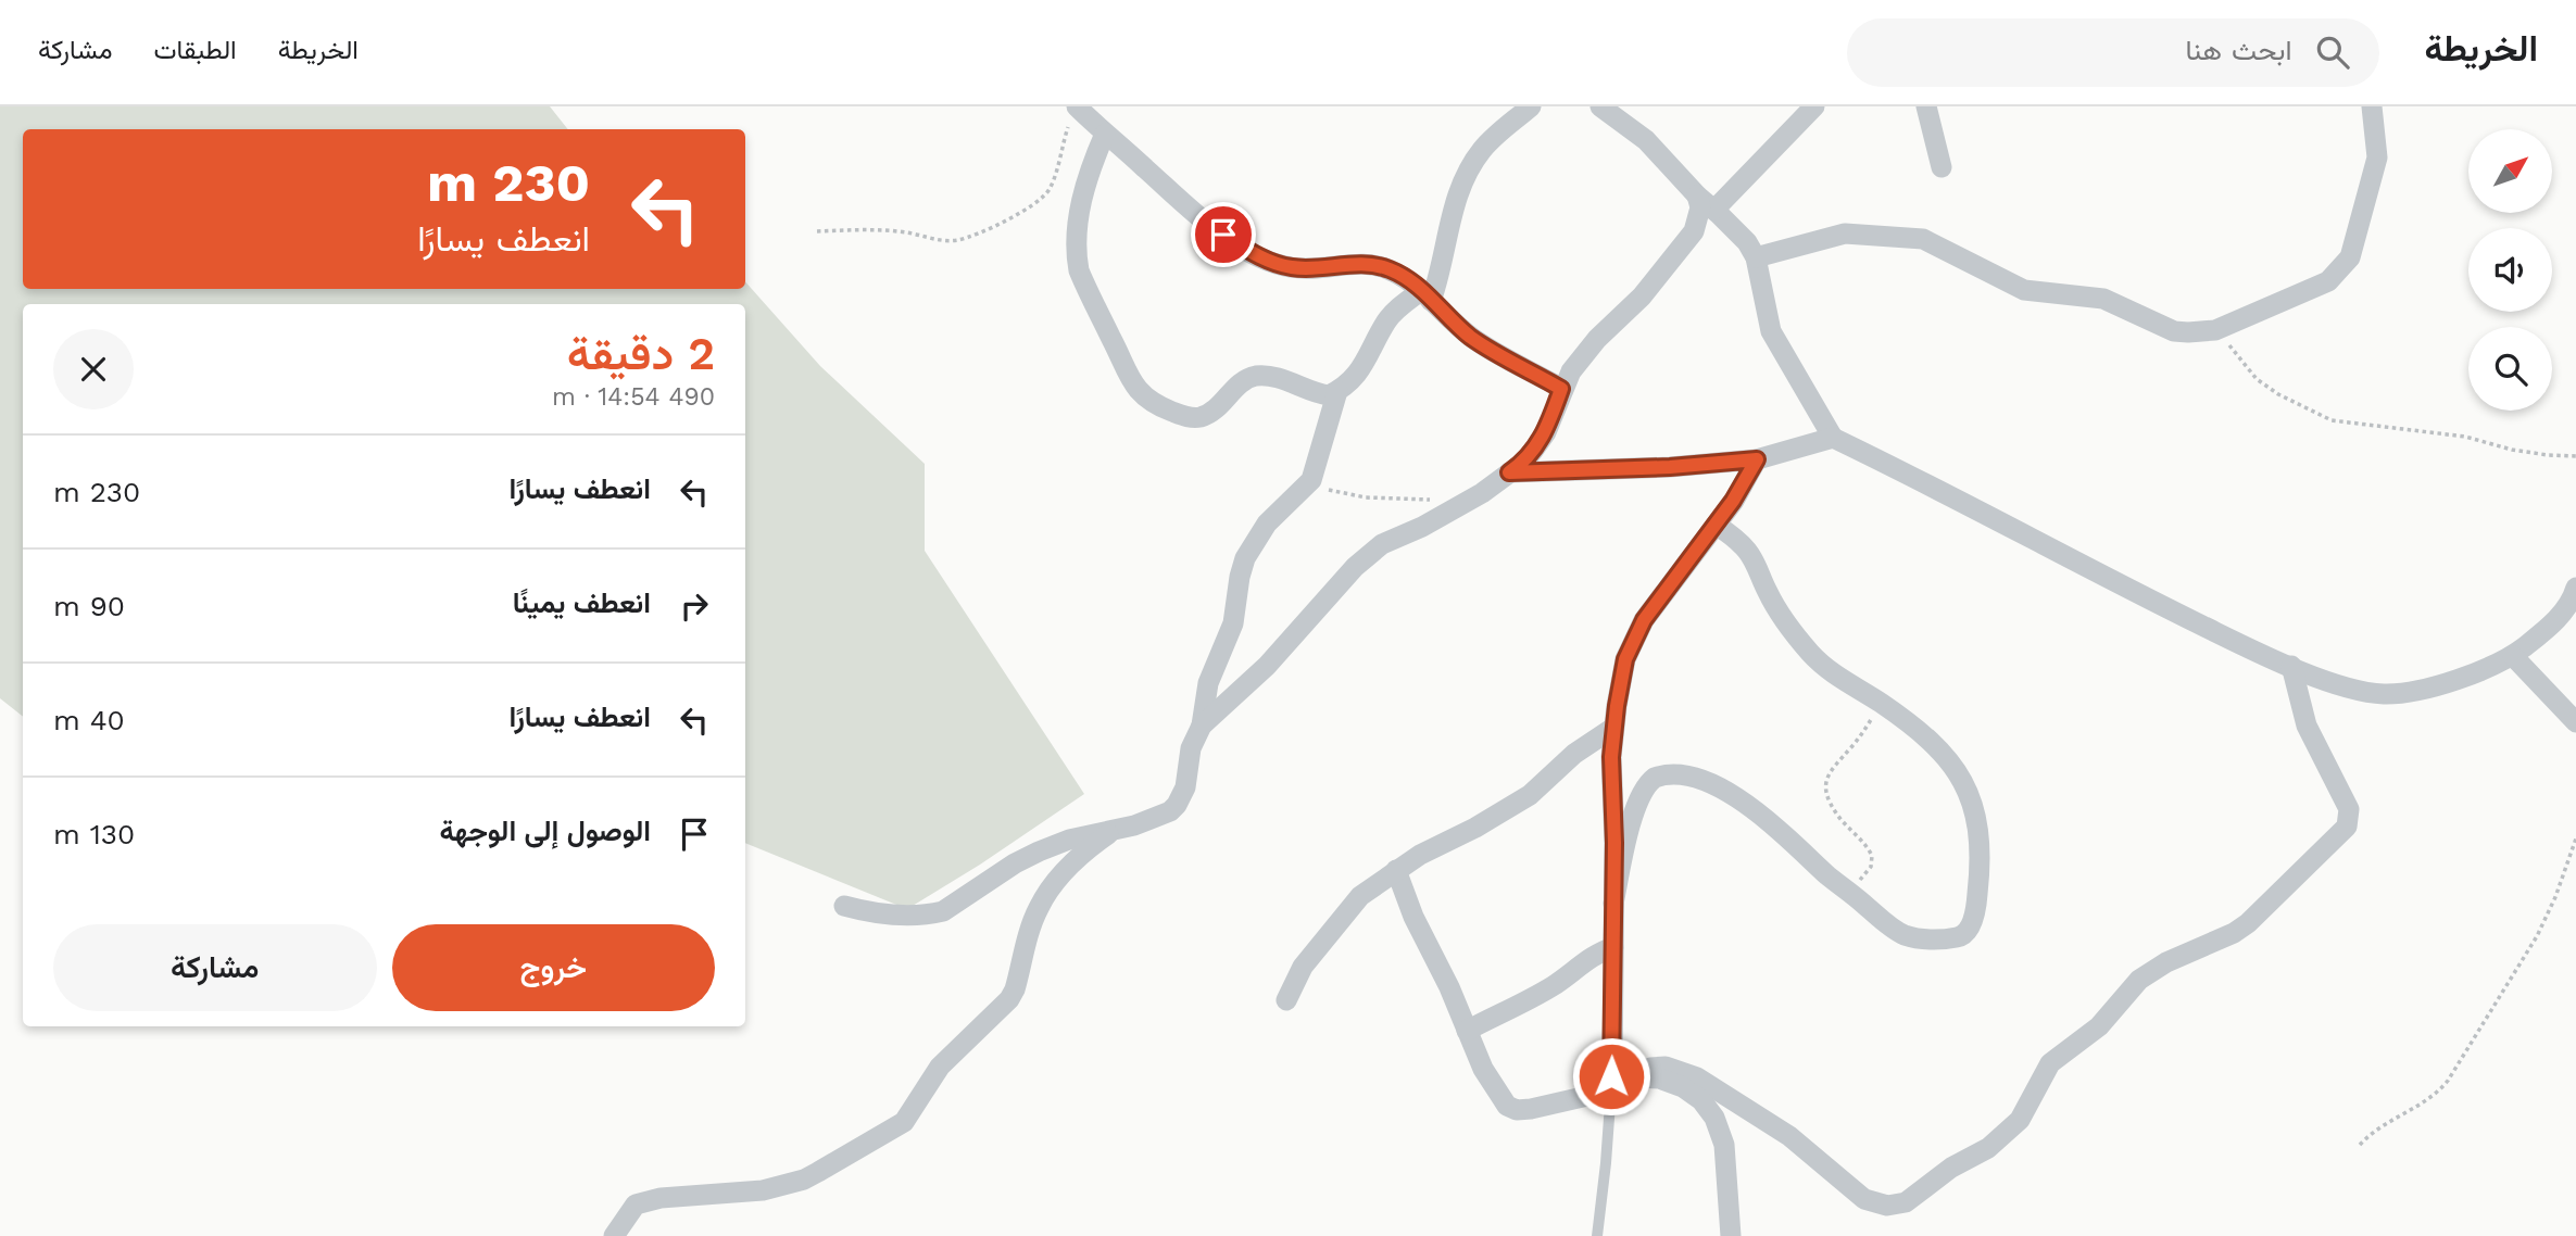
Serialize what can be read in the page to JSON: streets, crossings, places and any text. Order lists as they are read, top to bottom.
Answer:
{
  "north": "top right",
  "page": {
    "header": "الخريطة",
    "search": "ابحث هنا",
    "nav": ["الخريطة", "الطبقات", "مشاركة"],
    "turn": ["230 m", "انعطف يسارًا"],
    "heading": ["2 دقيقة", "490 m · 14:54"],
    "list": [
      {
        "name": "انعطف يسارًا",
        "value": "230 m"
      },
      {
        "name": "انعطف يمينًا",
        "value": "90 m"
      },
      {
        "name": "انعطف يسارًا",
        "value": "40 m"
      },
      {
        "name": "الوصول إلى الوجهة",
        "value": "130 m"
      }
    ],
    "buttons": ["خروج", "مشاركة"]
  }
}
